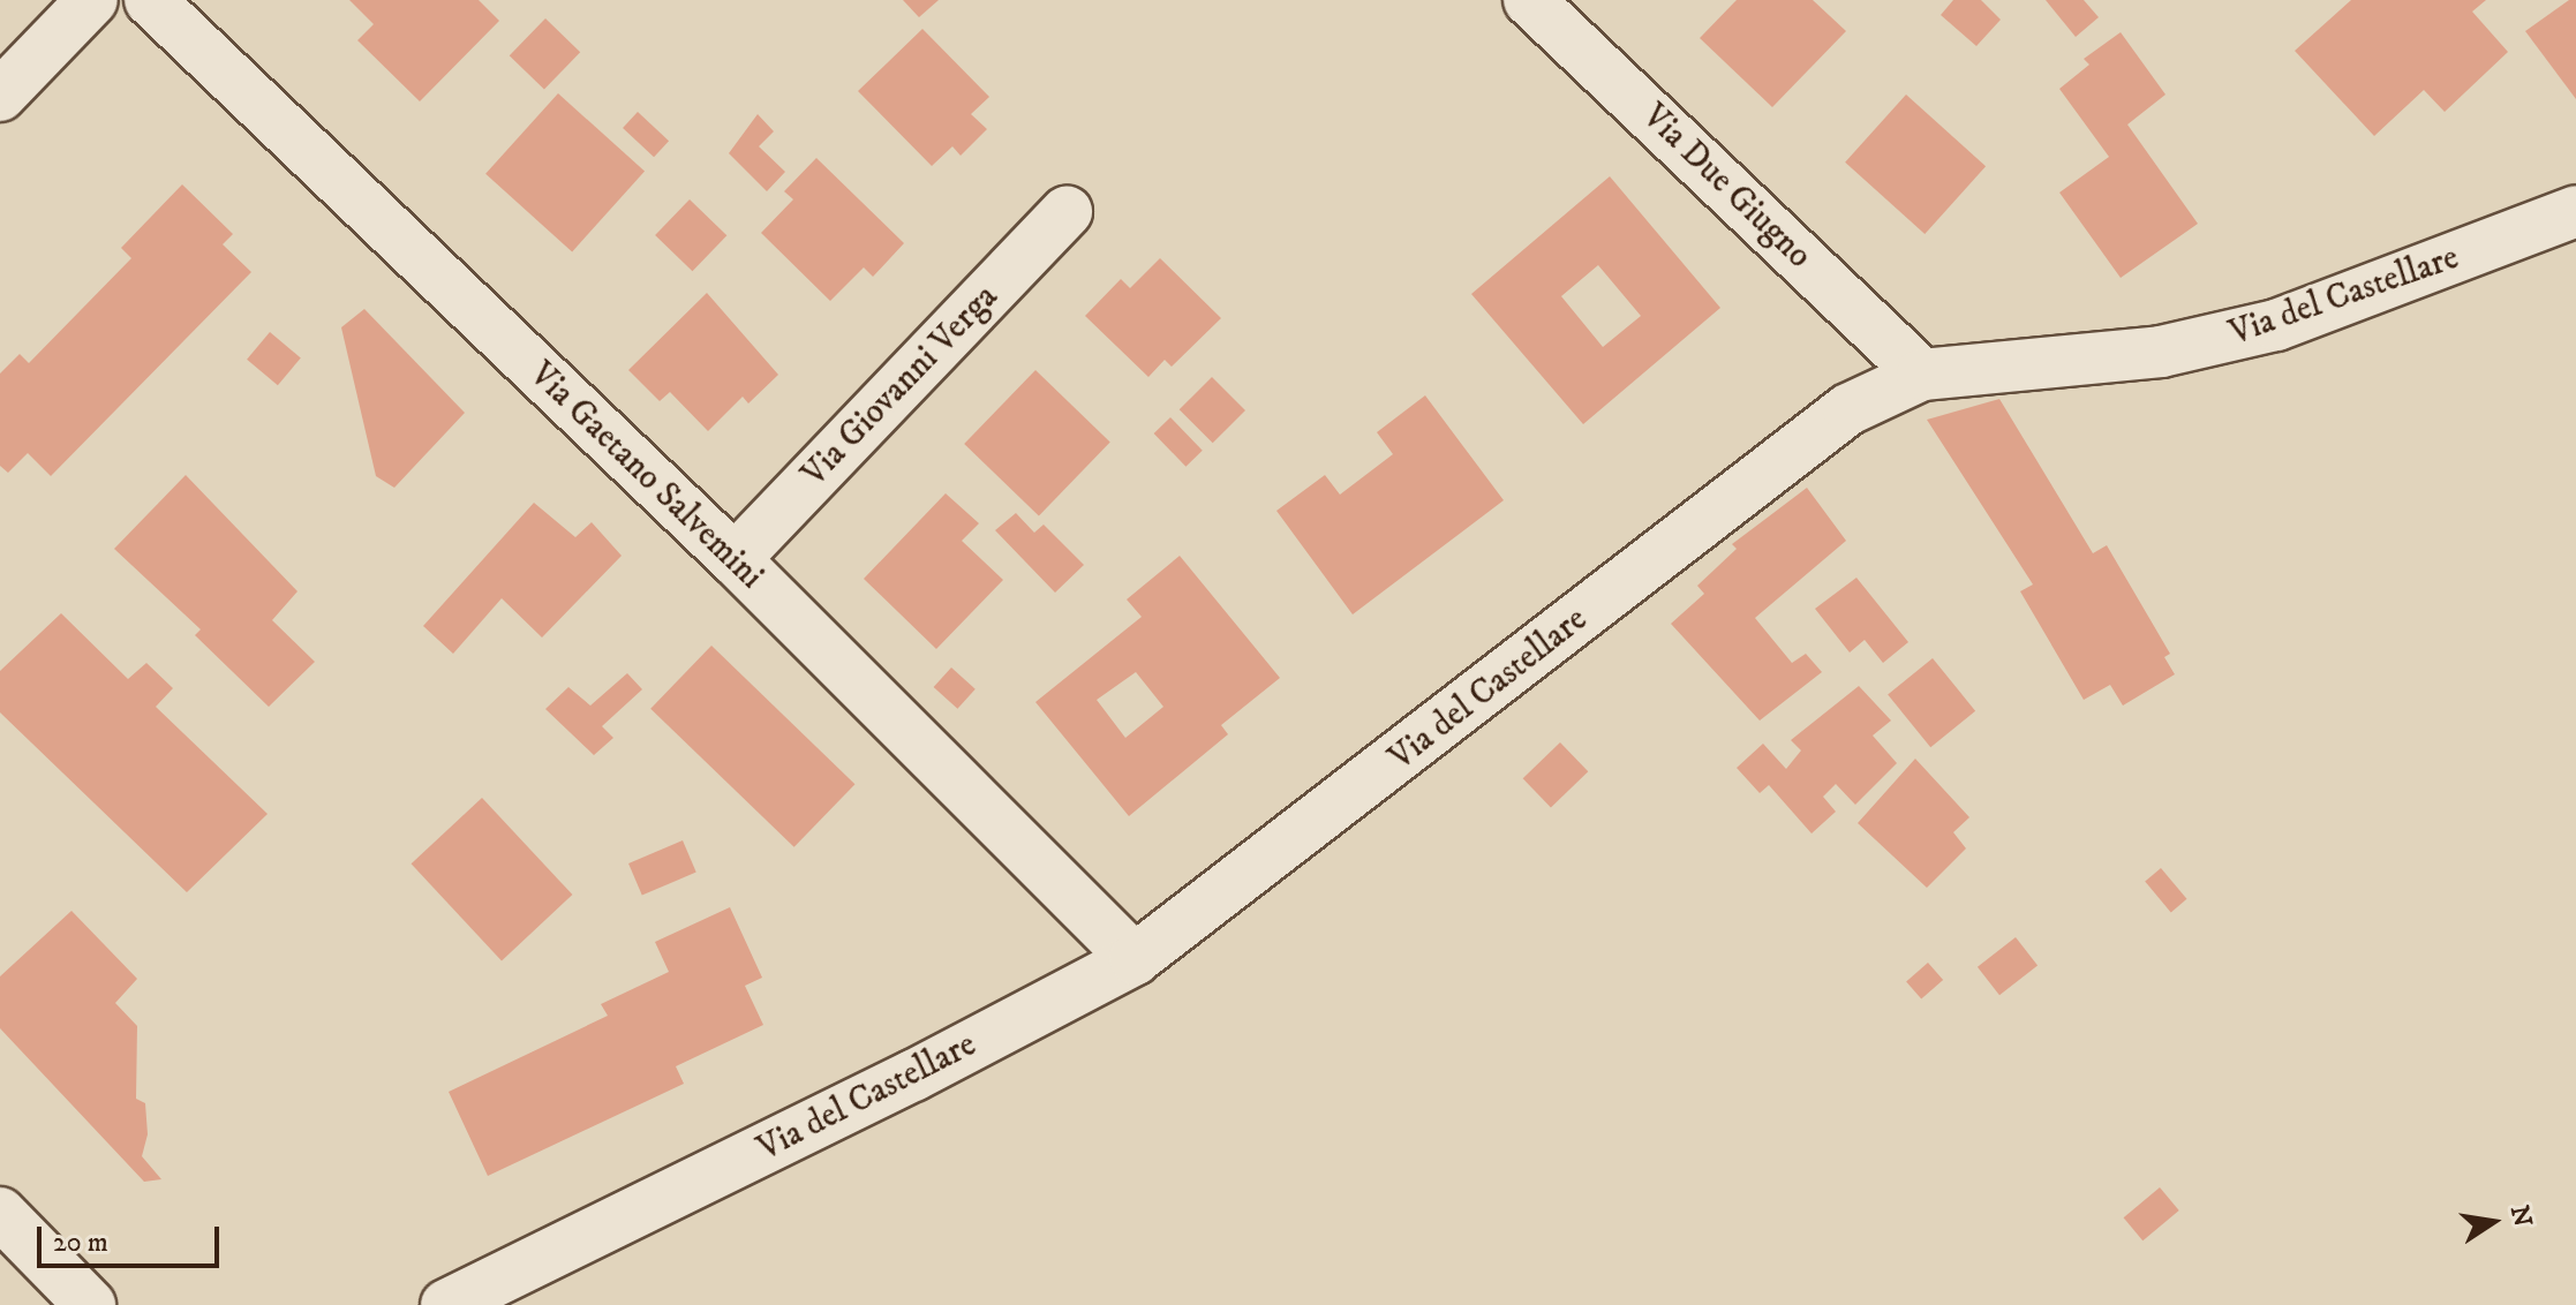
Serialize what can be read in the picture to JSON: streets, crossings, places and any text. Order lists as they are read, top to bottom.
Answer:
{
  "streets": {
    "street": [
      "Via Due Giugno",
      "Via del Castellare",
      "Via Giovanni Verga",
      "Via Gaetano Salvemini"
    ]
  },
  "crossings": [
    ["Via Due Giugno", "Via del Castellare"],
    ["Via del Castellare", "Via Gaetano Salvemini"],
    ["Via Giovanni Verga", "Via Gaetano Salvemini"]
  ],
  "scale_bar": "20 m",
  "north": "right"
}
